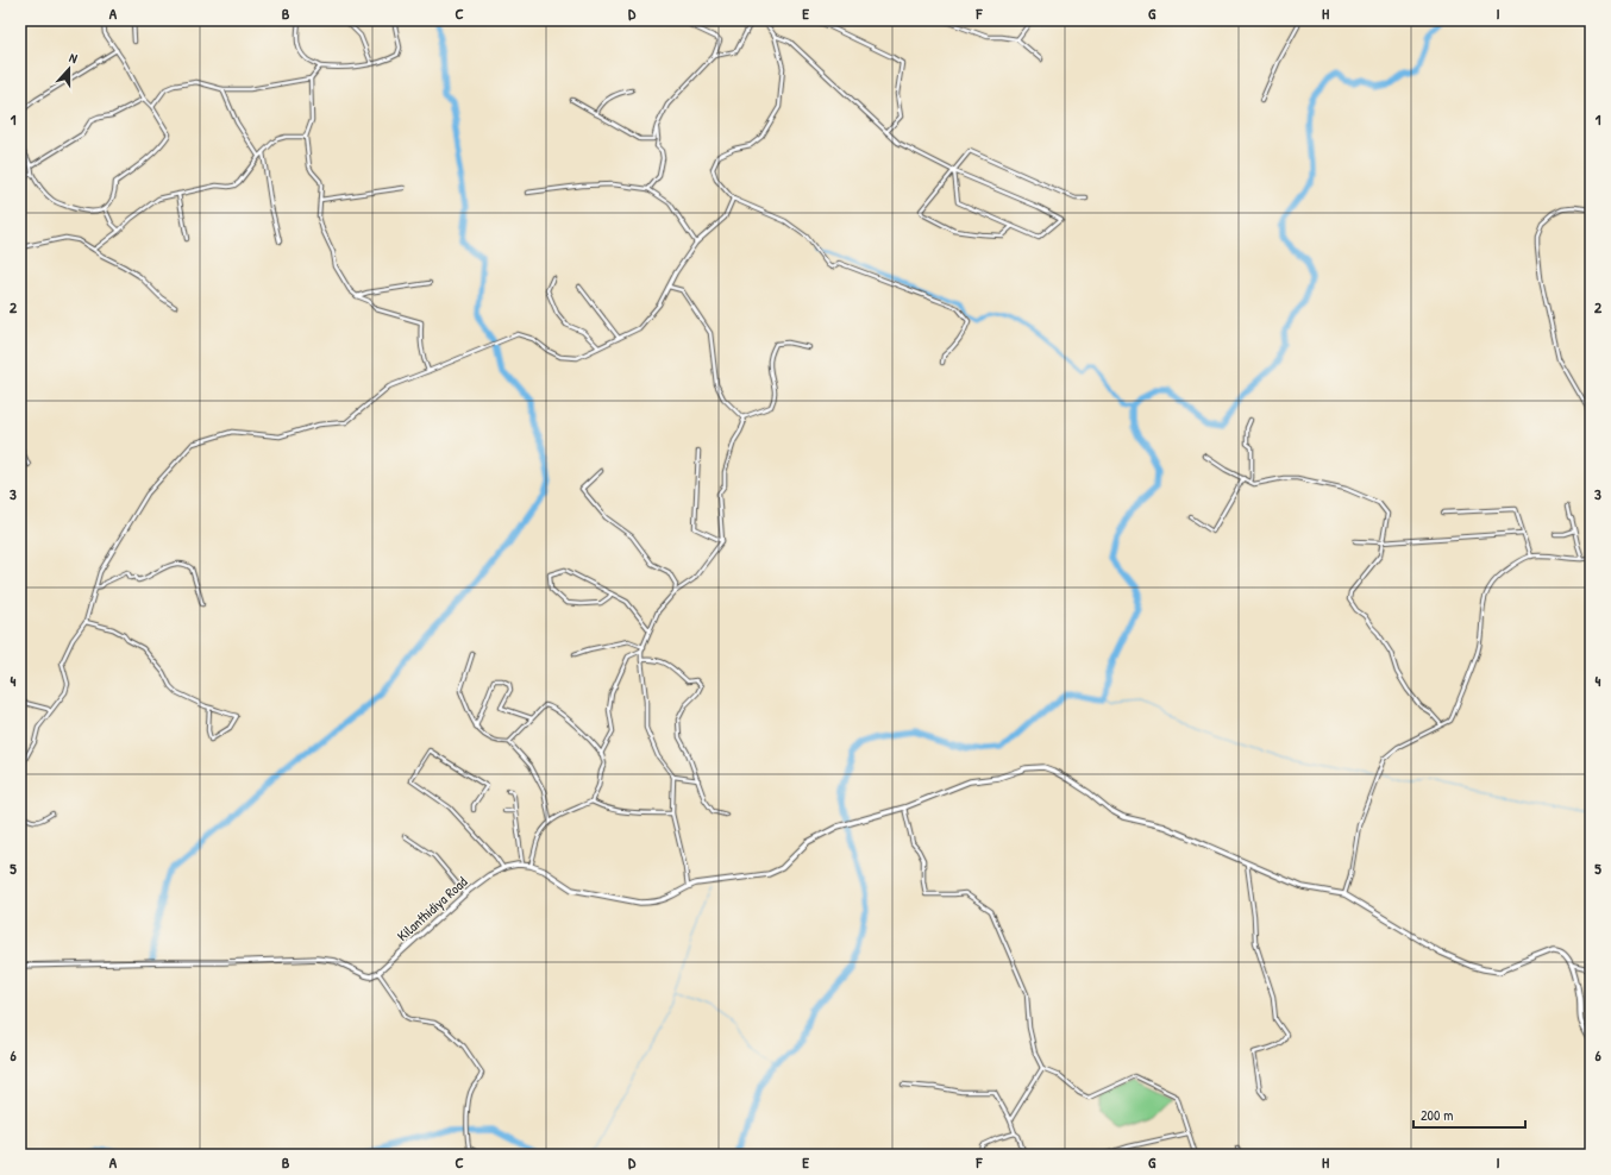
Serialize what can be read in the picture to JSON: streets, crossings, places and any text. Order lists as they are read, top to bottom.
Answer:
{
  "streets": {
    "street": ["Kilanthidiya Road"]
  },
  "scale_bar": "200 m",
  "north": "top",
  "grid": {
    "columns": [
      "A",
      "B",
      "C",
      "D",
      "E",
      "F",
      "G",
      "H",
      "I"
    ],
    "rows": [
      "1",
      "2",
      "3",
      "4",
      "5",
      "6"
    ]
  }
}
